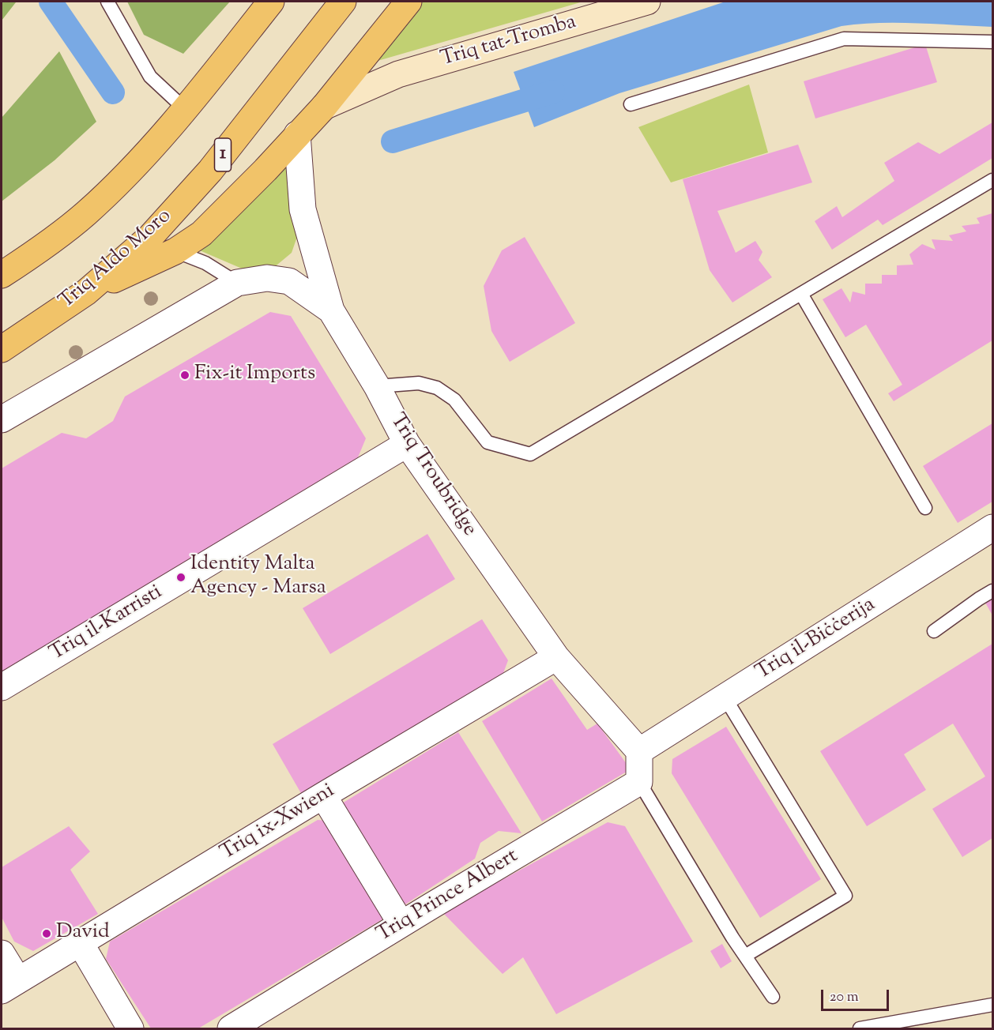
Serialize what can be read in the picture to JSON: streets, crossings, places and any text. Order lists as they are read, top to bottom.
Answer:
{
  "streets": {
    "highway": ["1", "Triq Aldo Moro"],
    "street": [
      "Triq tat-Tromba",
      "Triq Troubridge",
      "Triq il-Karristi",
      "Triq il-Biċċerija",
      "Triq ix-Xwieni",
      "Triq Prince Albert"
    ]
  },
  "crossings": [
    ["Triq Troubridge", "Triq il-Karristi"],
    ["Triq Troubridge", "Triq il-Biċċerija"],
    ["Triq Troubridge", "Triq ix-Xwieni"]
  ],
  "places": ["Fix-it Imports", "Identity Malta Agency - Marsa", "David"],
  "scale_bar": "20 m"
}
